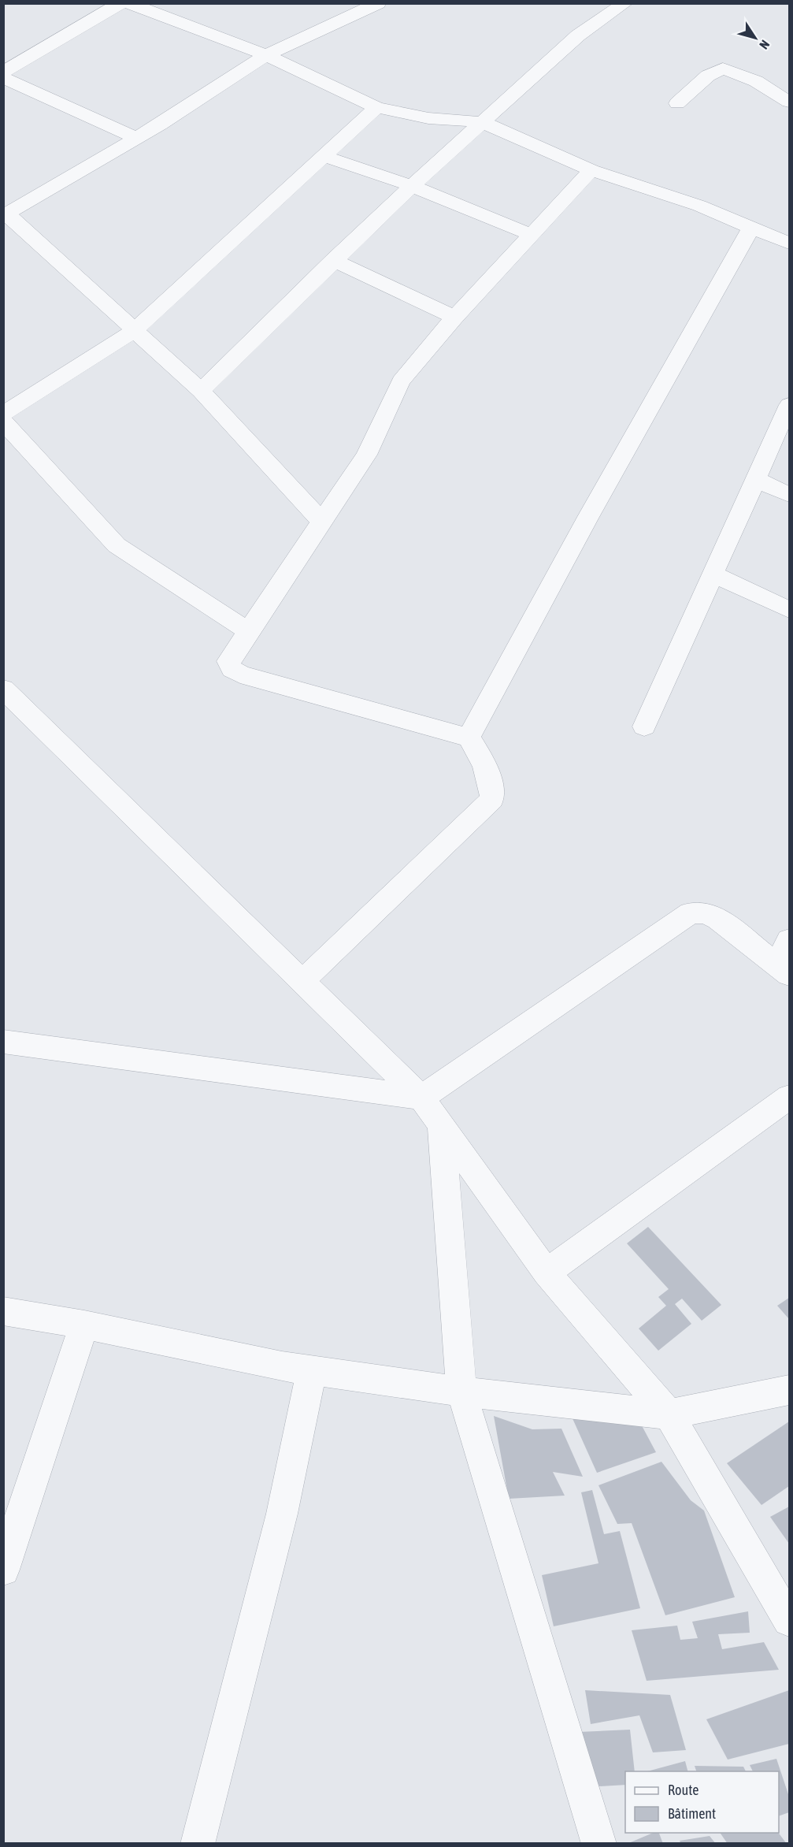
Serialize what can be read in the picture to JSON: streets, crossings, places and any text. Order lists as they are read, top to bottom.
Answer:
{
  "legend": ["Route", "Bâtiment"],
  "north": "bottom right"
}
